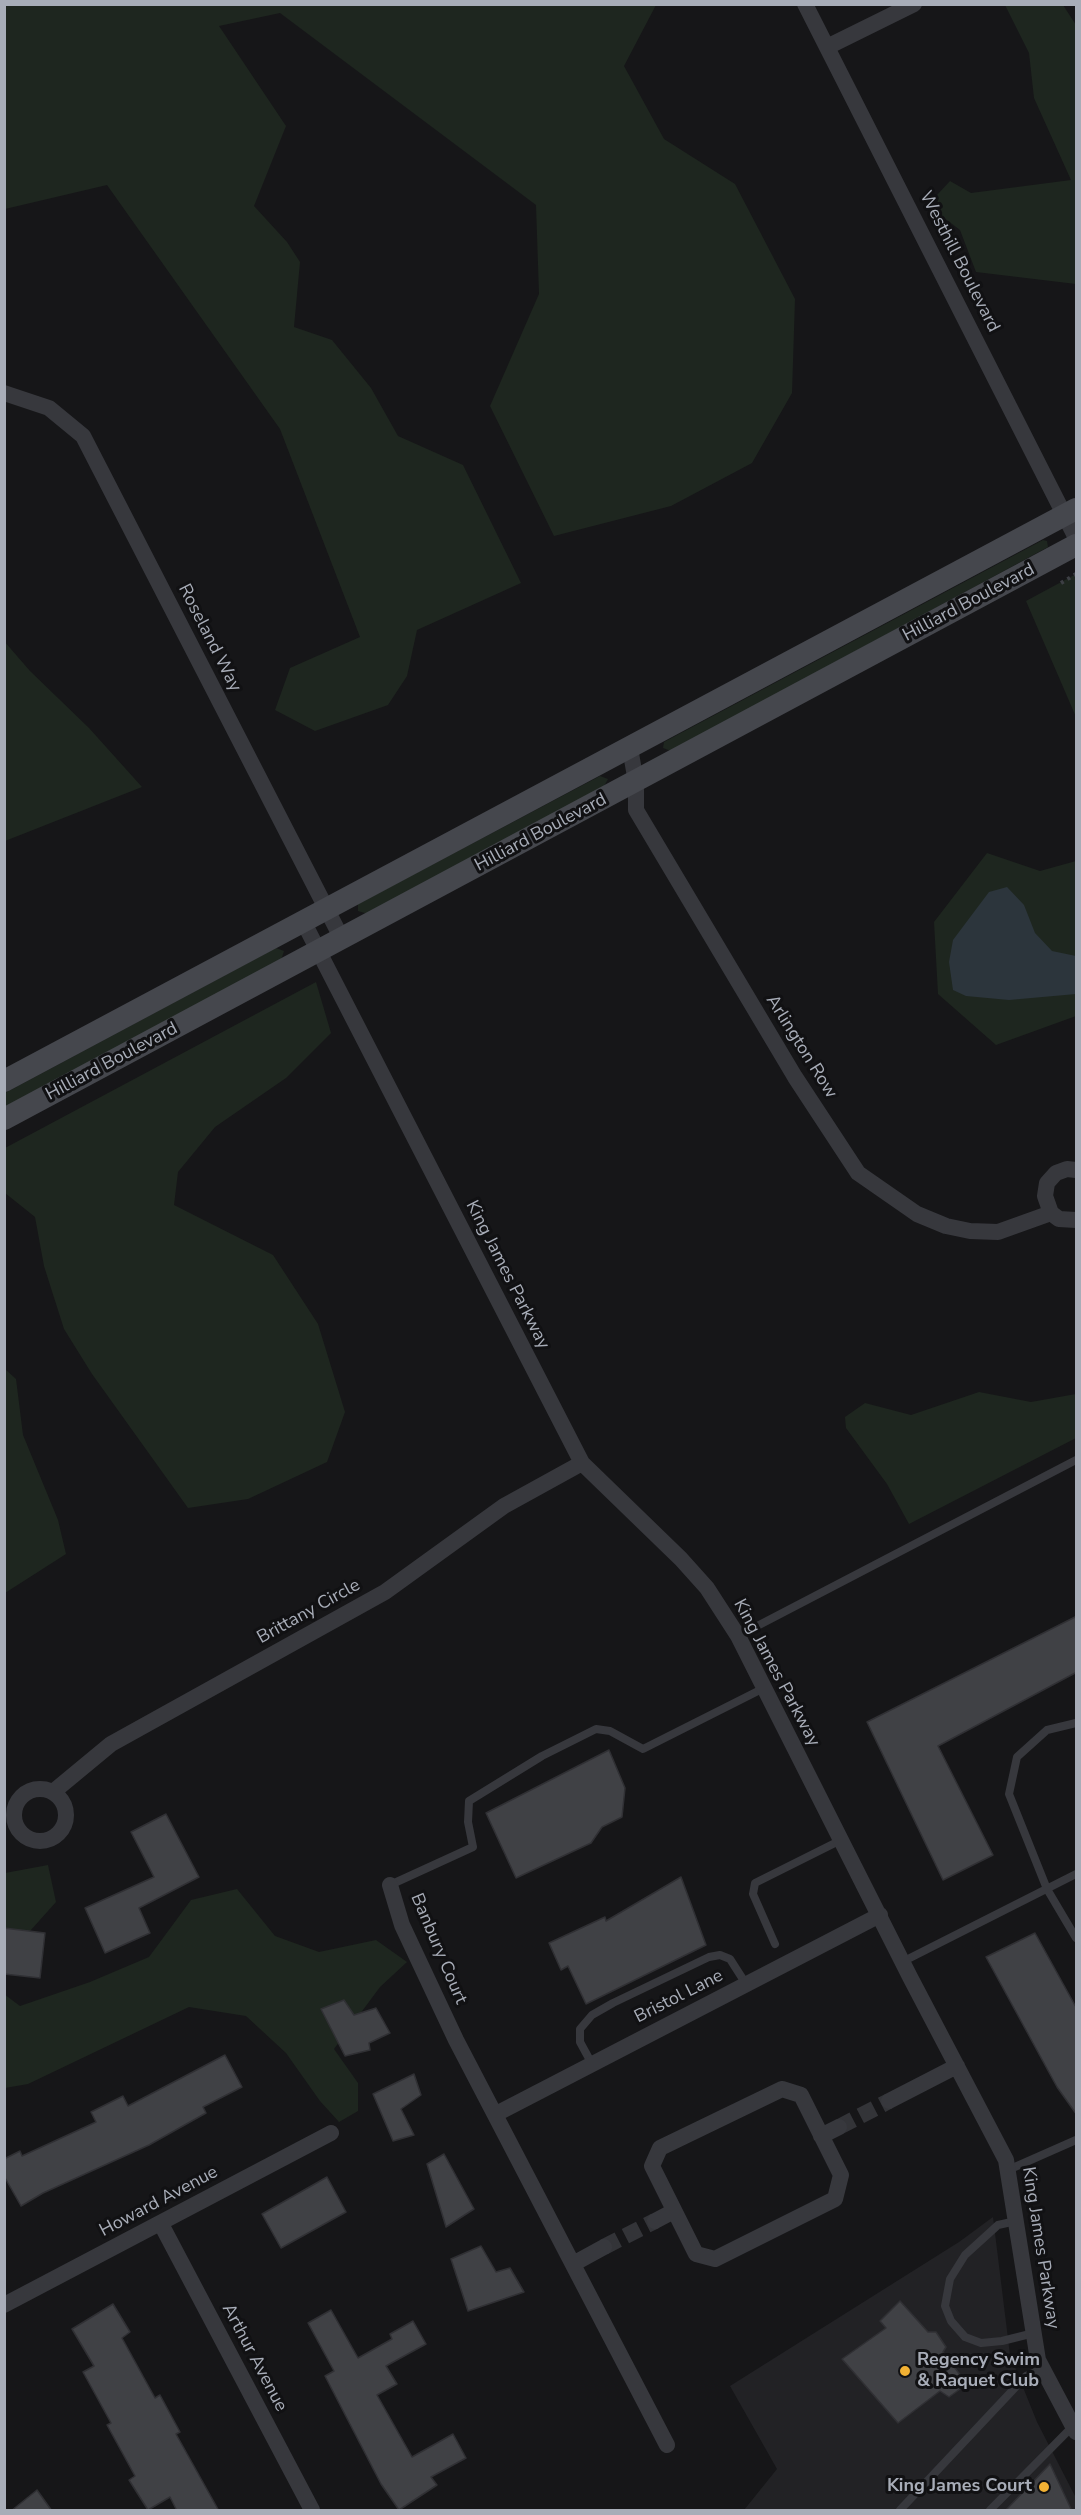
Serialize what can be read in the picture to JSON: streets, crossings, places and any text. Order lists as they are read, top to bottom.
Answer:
{
  "streets": {
    "main road": ["Hilliard Boulevard"],
    "street": [
      "Westhill Boulevard",
      "Roseland Way",
      "Arlington Row",
      "King James Parkway",
      "Brittany Circle",
      "Banbury Court",
      "Bristol Lane",
      "Howard Avenue",
      "Arthur Avenue"
    ]
  },
  "crossings": [
    ["Westhill Boulevard", "Hilliard Boulevard"],
    ["Hilliard Boulevard", "Roseland Way"],
    ["Hilliard Boulevard", "Arlington Row"],
    ["Hilliard Boulevard", "King James Parkway"],
    ["King James Parkway", "Brittany Circle"],
    ["King James Parkway", "Banbury Court"],
    ["King James Parkway", "Bristol Lane"],
    ["Banbury Court", "Bristol Lane"],
    ["Howard Avenue", "Arthur Avenue"]
  ],
  "places": ["Regency Swim & Raquet Club", "King James Court"]
}
